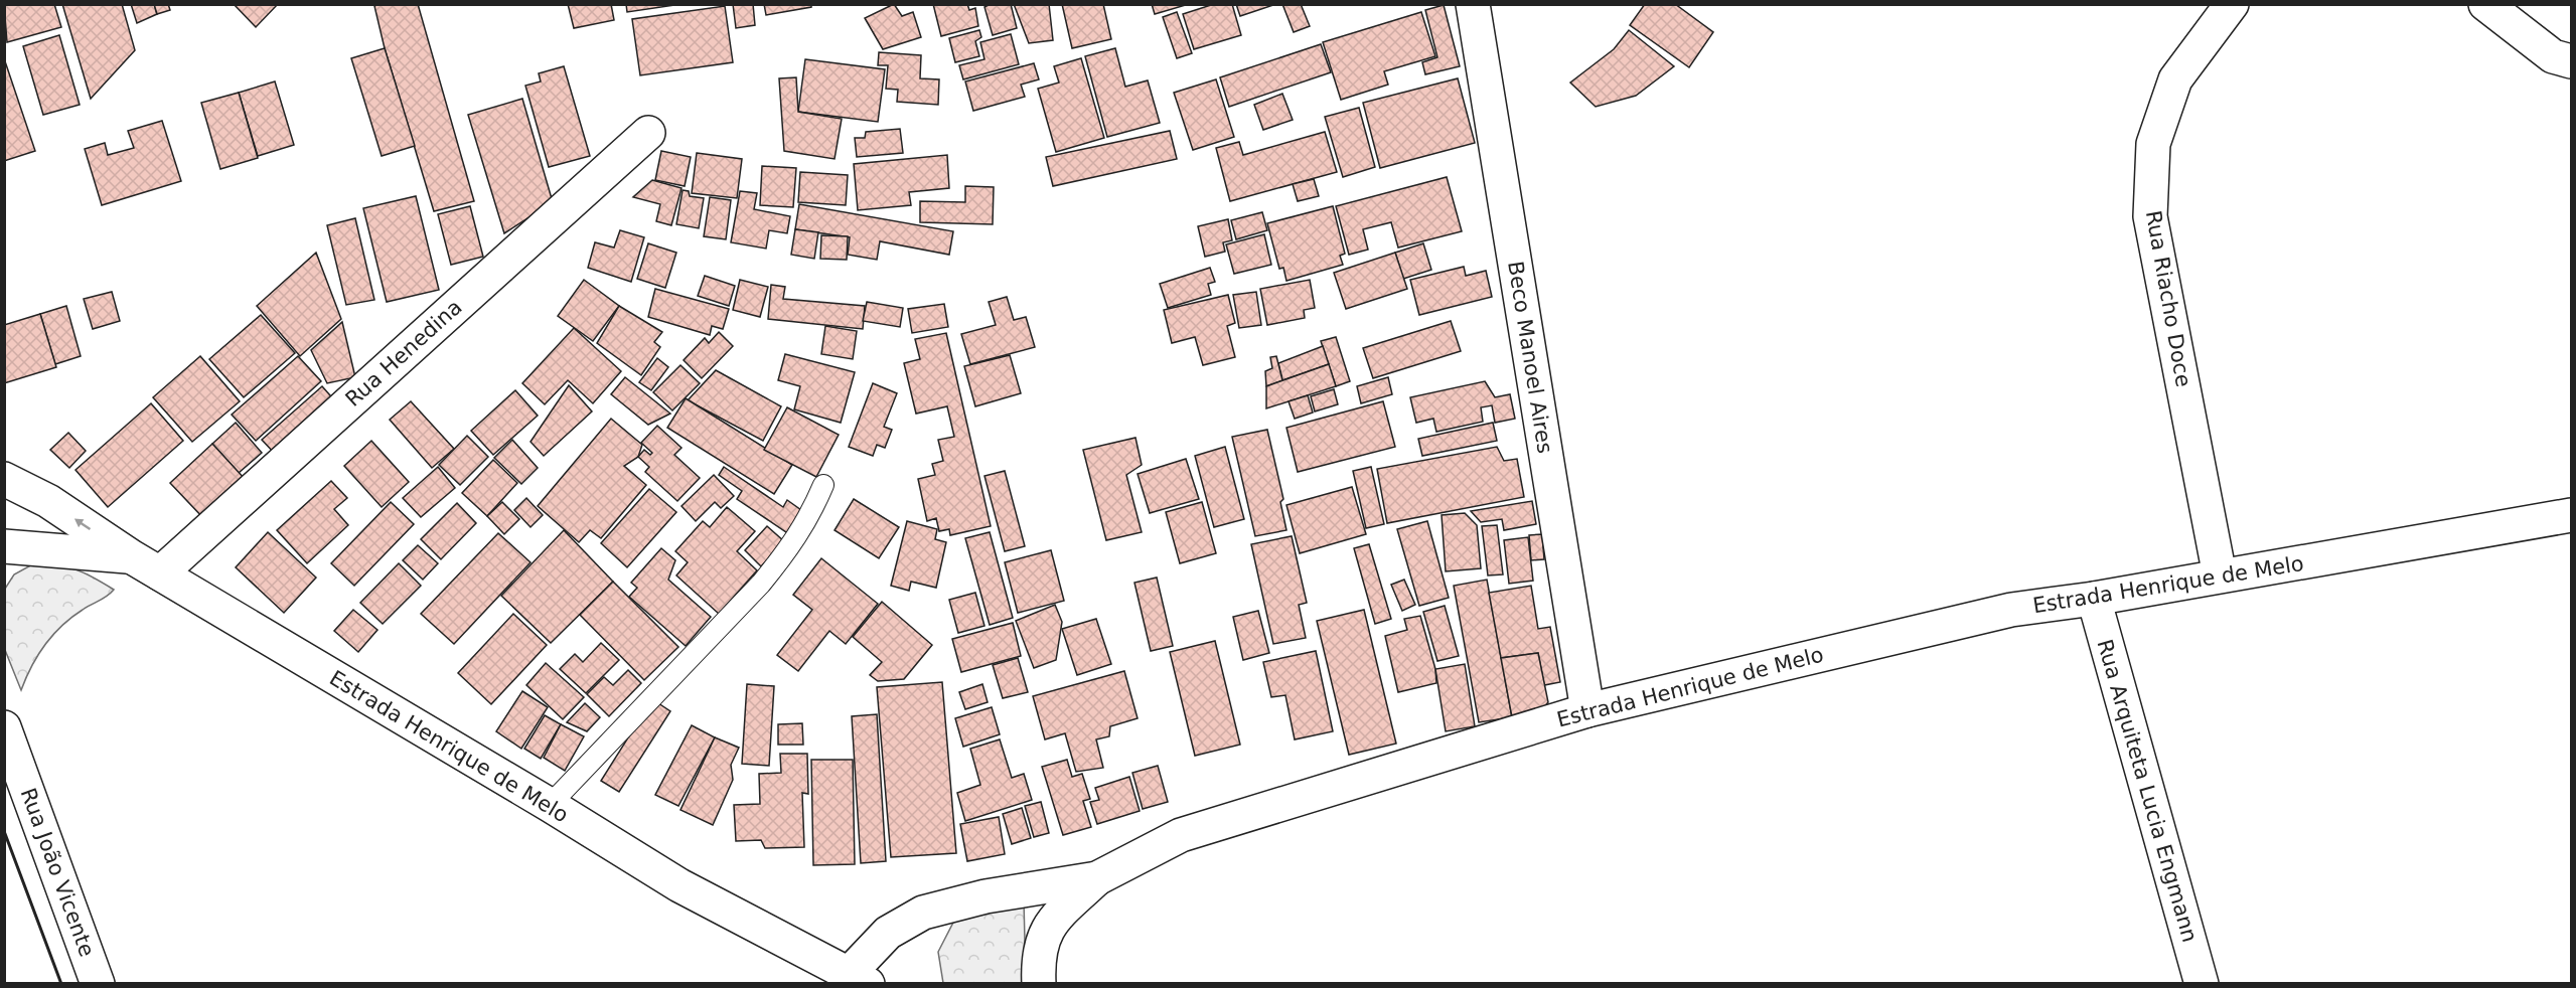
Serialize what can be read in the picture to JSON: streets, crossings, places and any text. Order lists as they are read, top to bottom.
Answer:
{
  "streets": {
    "main road": [
      "Rua Riacho Doce",
      "Rua Henedina",
      "Beco Manoel Aires",
      "Estrada Henrique de Melo",
      "Rua Arquiteta Lucia Engmann",
      "Rua João Vicente"
    ]
  },
  "crossings": [
    ["Rua Riacho Doce", "Estrada Henrique de Melo"],
    ["Rua Henedina", "Estrada Henrique de Melo"],
    ["Beco Manoel Aires", "Estrada Henrique de Melo"],
    ["Estrada Henrique de Melo", "Rua Arquiteta Lucia Engmann"]
  ]
}
